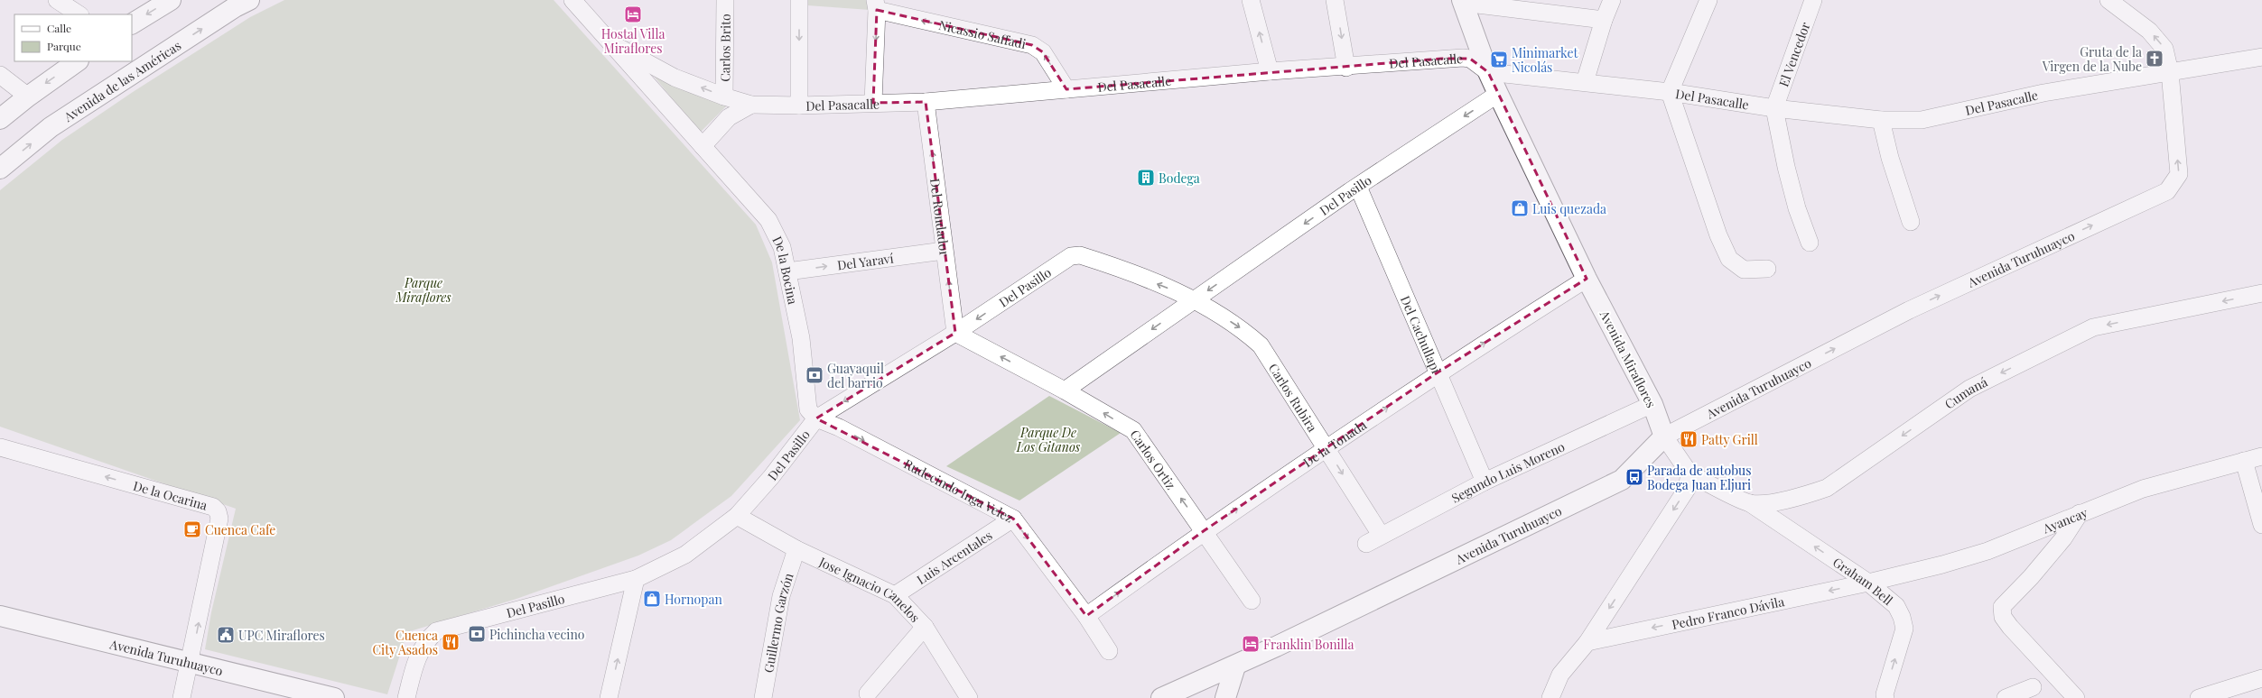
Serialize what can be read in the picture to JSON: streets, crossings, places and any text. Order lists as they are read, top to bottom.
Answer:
{
  "streets": {
    "street": [
      "Nicassio Saffadi",
      "Carlos Brito",
      "El Vencedor",
      "Del Pasacalle",
      "Avenida de las Américas",
      "Del Pasillo",
      "Del Rondador",
      "Avenida Turuhuayco",
      "Del Yaraví",
      "De la Bocina",
      "Del Cachullapi",
      "Avenida Miraflores",
      "Cumaná",
      "Carlos Rubira",
      "De la Tonada",
      "Carlos Ortiz",
      "Segundo Luis Moreno",
      "Rudecindo Inga Velez",
      "De la Ocarina",
      "Ayancay",
      "Luis Arcentales",
      "Graham Bell",
      "Jose Ignacio Canelos",
      "Pedro Franco Dávila",
      "Guillermo Garzón"
    ]
  },
  "crossings": [
    ["Nicassio Saffadi", "Del Pasacalle"],
    ["Carlos Brito", "Del Pasacalle"],
    ["El Vencedor", "Del Pasacalle"],
    ["Del Pasacalle", "Del Rondador"],
    ["Del Pasacalle", "Avenida Turuhuayco"],
    ["Del Pasacalle", "De la Bocina"],
    ["Del Pasacalle", "Avenida Miraflores"],
    ["Del Pasillo", "Del Rondador"],
    ["Del Pasillo", "De la Bocina"],
    ["Del Pasillo", "Del Cachullapi"],
    ["Del Pasillo", "Avenida Miraflores"],
    ["Del Pasillo", "Carlos Rubira"],
    ["Del Pasillo", "Carlos Ortiz"],
    ["Del Pasillo", "Rudecindo Inga Velez"],
    ["Del Pasillo", "Jose Ignacio Canelos"],
    ["Del Rondador", "Del Yaraví"],
    ["Del Rondador", "Carlos Ortiz"],
    ["Avenida Turuhuayco", "Avenida Miraflores"],
    ["Avenida Turuhuayco", "De la Ocarina"],
    ["Del Yaraví", "De la Bocina"],
    ["De la Bocina", "Rudecindo Inga Velez"],
    ["Del Cachullapi", "De la Tonada"],
    ["Del Cachullapi", "Segundo Luis Moreno"],
    ["Avenida Miraflores", "De la Tonada"],
    ["Avenida Miraflores", "Segundo Luis Moreno"],
    ["Cumaná", "Graham Bell"],
    ["Carlos Rubira", "De la Tonada"],
    ["Carlos Rubira", "Segundo Luis Moreno"],
    ["De la Tonada", "Carlos Ortiz"],
    ["De la Tonada", "Rudecindo Inga Velez"],
    ["Rudecindo Inga Velez", "Luis Arcentales"],
    ["Ayancay", "Graham Bell"],
    ["Ayancay", "Pedro Franco Dávila"],
    ["Luis Arcentales", "Jose Ignacio Canelos"],
    ["Graham Bell", "Pedro Franco Dávila"],
    ["Jose Ignacio Canelos", "Guillermo Garzón"]
  ],
  "one_way": [
    "Nicassio Saffadi",
    "Del Pasillo",
    "Del Rondador",
    "Del Yaraví",
    "Cumaná",
    "Carlos Rubira",
    "De la Tonada",
    "Carlos Ortiz",
    "Rudecindo Inga Velez",
    "Graham Bell",
    "Pedro Franco Dávila"
  ],
  "parks": ["Parque Miraflores", "Parque De Los Gitanos"],
  "places": {
    "hotel": ["Hostal Villa Miraflores", "Franklin Bonilla"],
    "church": ["Gruta de la Virgen de la Nube"],
    "supermarket": ["Minimarket Nicolás"],
    "building": ["Bodega"],
    "shop": ["Luis quezada", "Hornopan"],
    "bank": ["Guayaquil del barrio", "Pichincha vecino"],
    "restaurant": ["Patty Grill", "Cuenca City Asados"],
    "bus stop": ["Parada de autobus Bodega Juan Eljuri"],
    "cafe": ["Cuenca Cafe"],
    "public building": ["UPC Miraflores"]
  },
  "legend": ["Calle", "Parque"]
}
